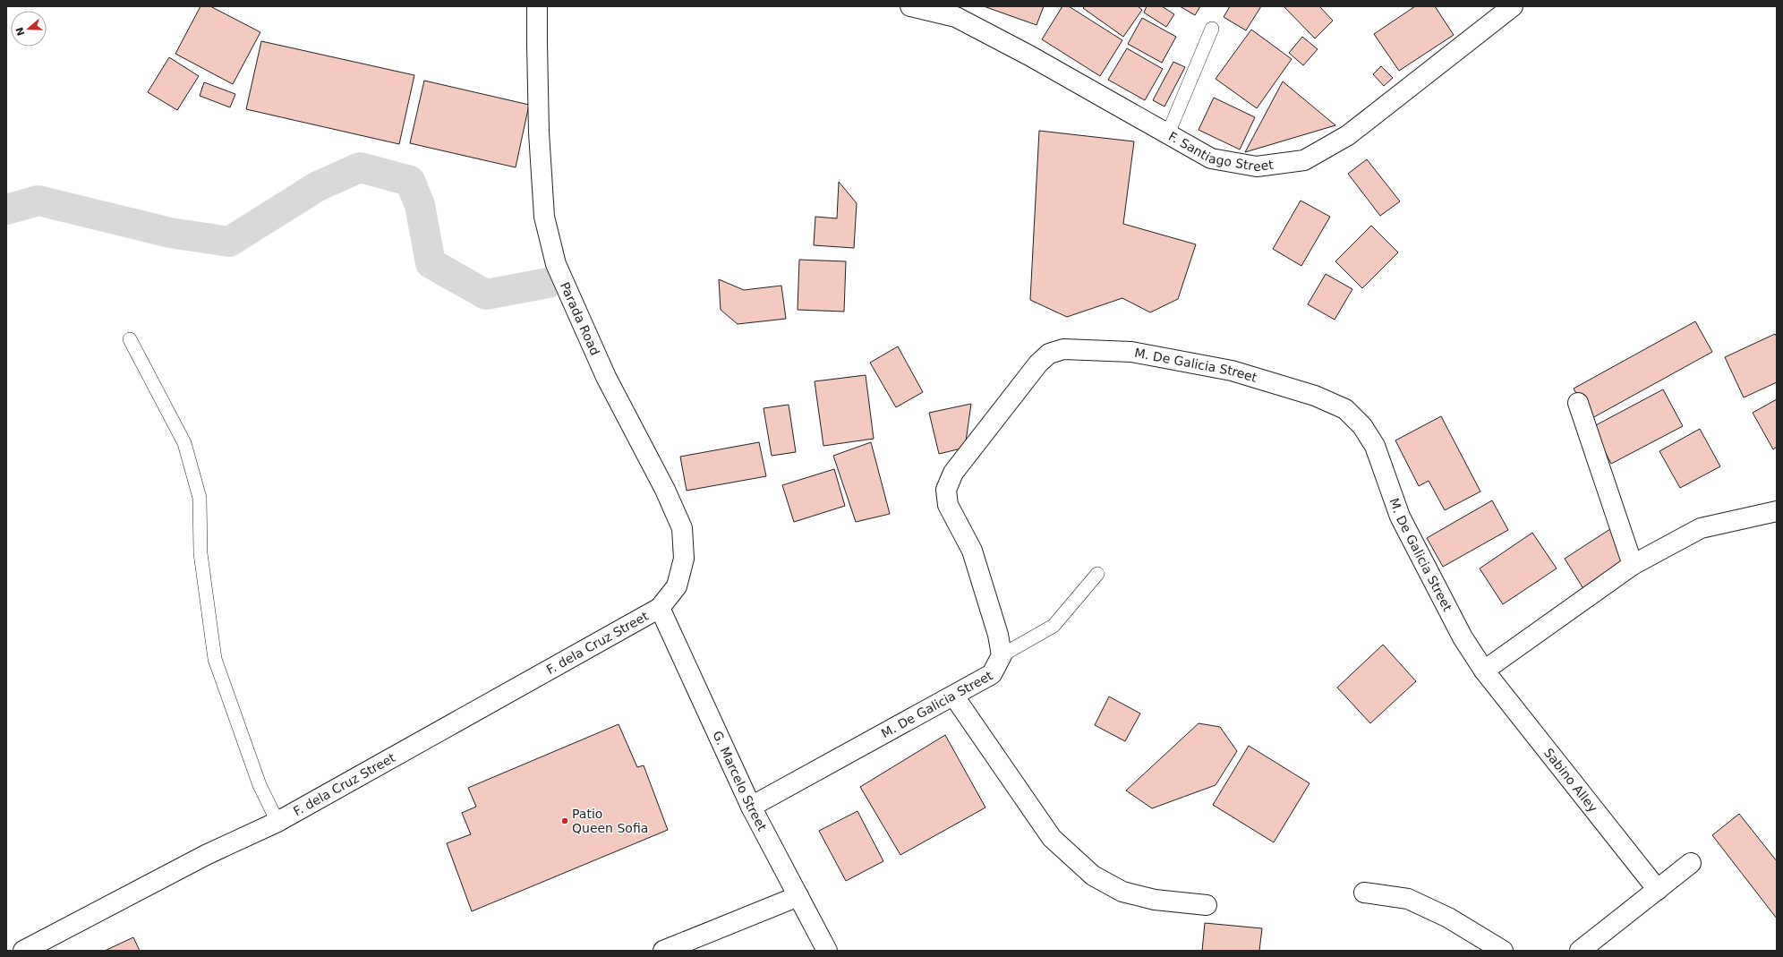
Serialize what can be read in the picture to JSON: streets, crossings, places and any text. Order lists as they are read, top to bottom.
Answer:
{
  "streets": {
    "street": [
      "F. Santiago Street",
      "Parada Road",
      "M. De Galicia Street",
      "F. dela Cruz Street",
      "Sabino Alley",
      "G. Marcelo Street"
    ]
  },
  "crossings": [
    ["Parada Road", "F. dela Cruz Street"],
    ["Parada Road", "G. Marcelo Street"],
    ["M. De Galicia Street", "Sabino Alley"],
    ["M. De Galicia Street", "G. Marcelo Street"],
    ["F. dela Cruz Street", "G. Marcelo Street"]
  ],
  "places": ["Patio Queen Sofia"],
  "north": "left"
}
